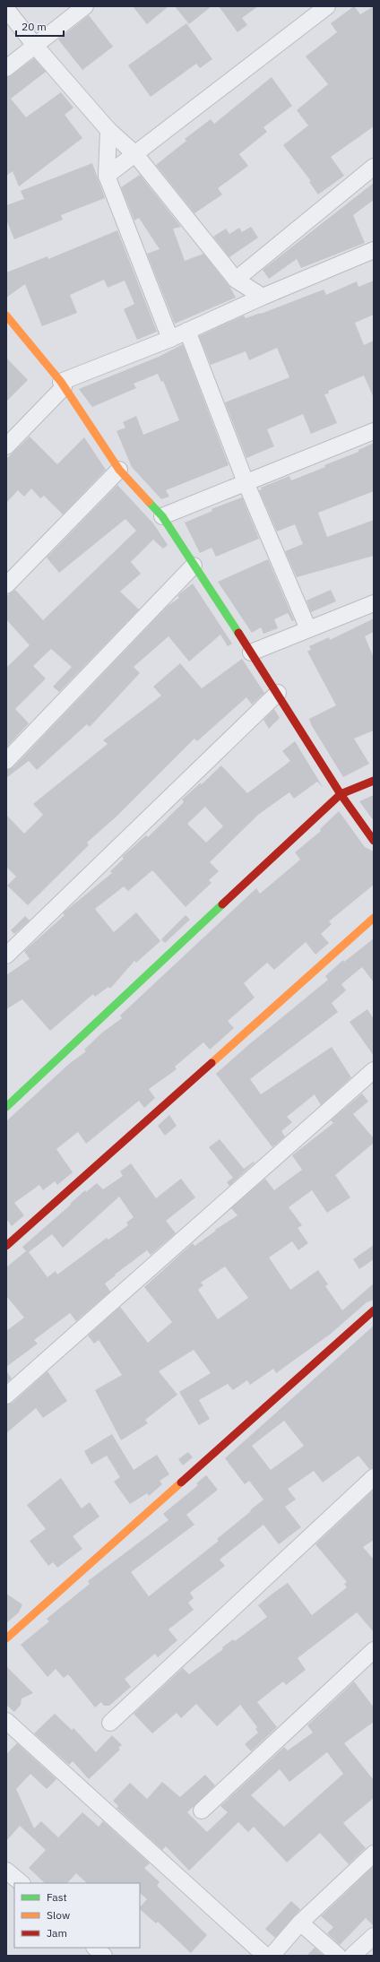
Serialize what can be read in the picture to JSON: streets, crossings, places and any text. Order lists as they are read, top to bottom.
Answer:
{
  "legend": ["Fast", "Slow", "Jam"],
  "scale_bar": "20 m"
}
